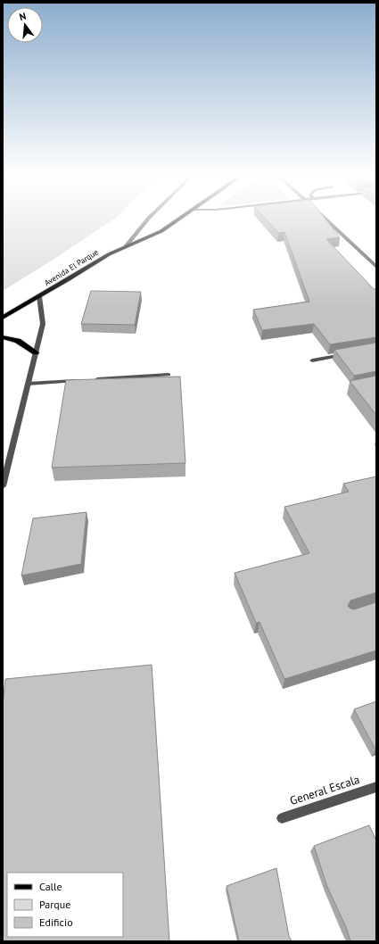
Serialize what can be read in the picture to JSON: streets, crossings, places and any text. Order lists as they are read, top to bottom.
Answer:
{
  "streets": {
    "main road": ["Avenida El Parque"],
    "street": ["General Escala"]
  },
  "legend": ["Calle", "Parque", "Edificio"],
  "north": "top"
}
